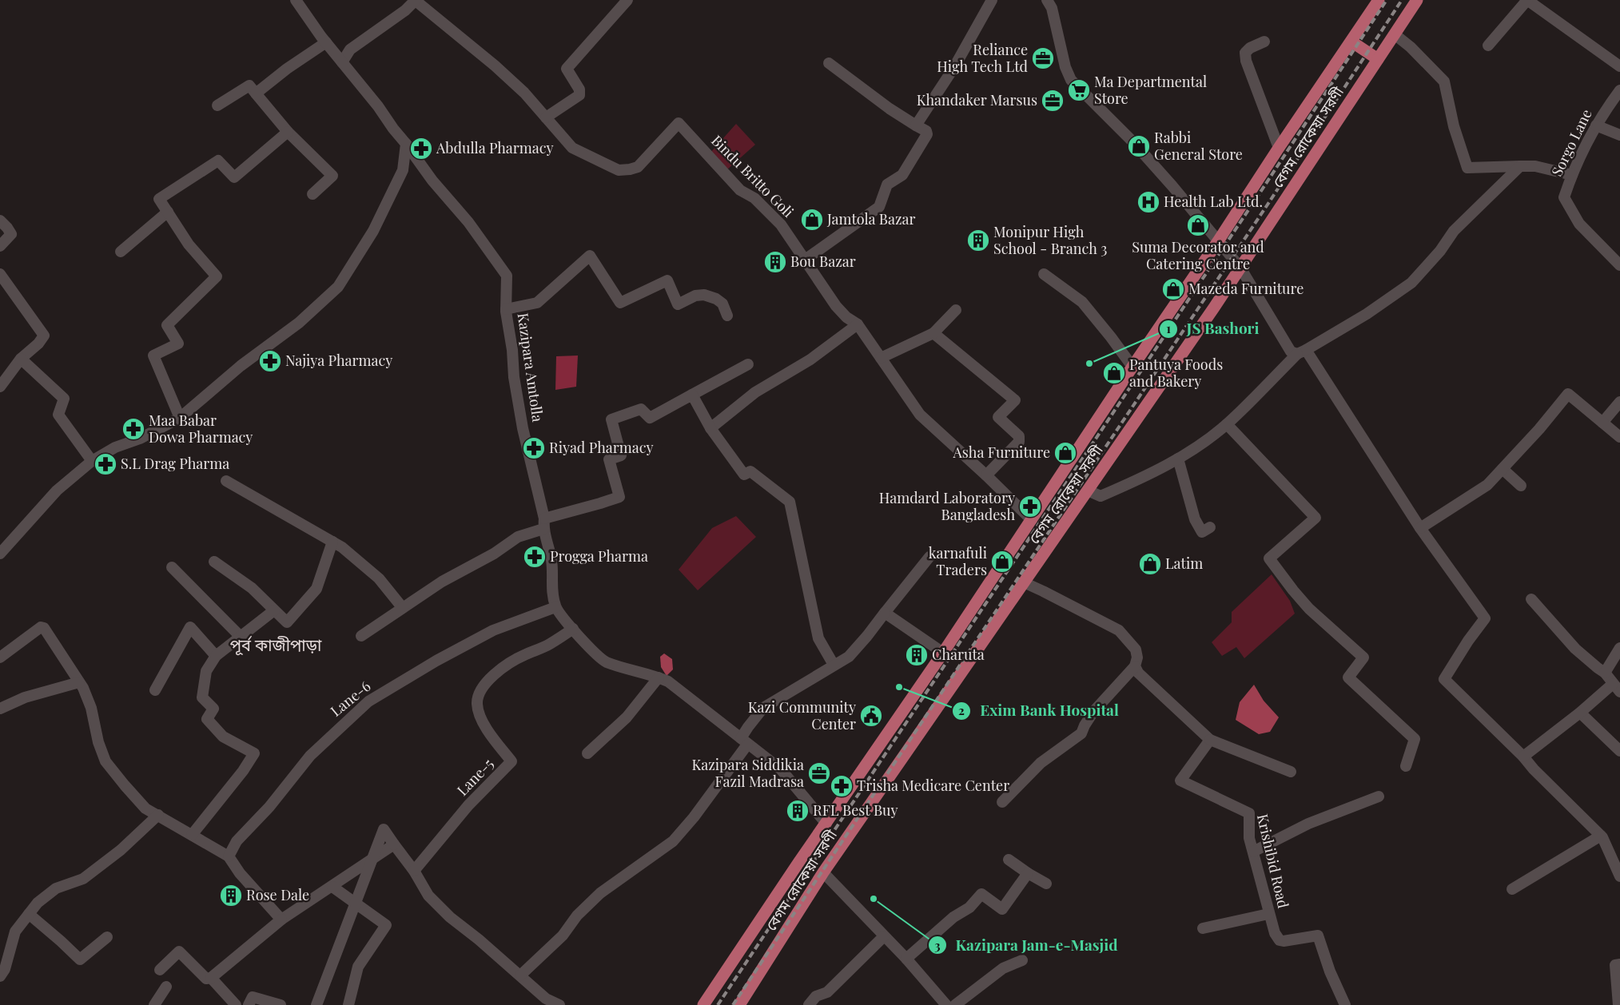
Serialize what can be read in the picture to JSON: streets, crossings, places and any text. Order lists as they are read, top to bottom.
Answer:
{
  "streets": {
    "main road": ["বেগম রোকেয়া সরণী"],
    "street": [
      "Sorgo Lane",
      "Bindu Britto Goli",
      "Kazipara Amtolla",
      "Lane-6",
      "Lane-5",
      "Krishibid Road"
    ]
  },
  "crossings": [
    ["বেগম রোকেয়া সরণী", "Kazipara Amtolla"],
    ["Kazipara Amtolla", "Lane-6"],
    ["Kazipara Amtolla", "Lane-5"]
  ],
  "districts": ["পূর্ব কাজীপাড়া"],
  "places": {
    "office": ["Reliance High Tech Ltd", "Khandaker Marsus", "Kazipara Siddikia Fazil Madrasa"],
    "supermarket": ["Ma Departmental Store"],
    "shop": [
      "Rabbi General Store",
      "Jamtola Bazar",
      "Suma Decorator and Catering Centre",
      "Mazeda Furniture",
      "Pantuya Foods and Bakery",
      "Asha Furniture",
      "karnafuli Traders",
      "Latim"
    ],
    "pharmacy": [
      "Abdulla Pharmacy",
      "Najiya Pharmacy",
      "Maa Babar Dowa Pharmacy",
      "Riyad Pharmacy",
      "S.L Drag Pharma",
      "Hamdard Laboratory Bangladesh",
      "Progga Pharma",
      "Trisha Medicare Center"
    ],
    "hospital": ["Health Lab Ltd."],
    "building": [
      "Monipur High School - Branch 3",
      "Bou Bazar",
      "Charuta",
      "RFL Best Buy",
      "Rose Dale"
    ],
    "other": ["JS Bashori", "Exim Bank Hospital", "Kazipara Jam-e-Masjid"],
    "public building": ["Kazi Community Center"]
  }
}
